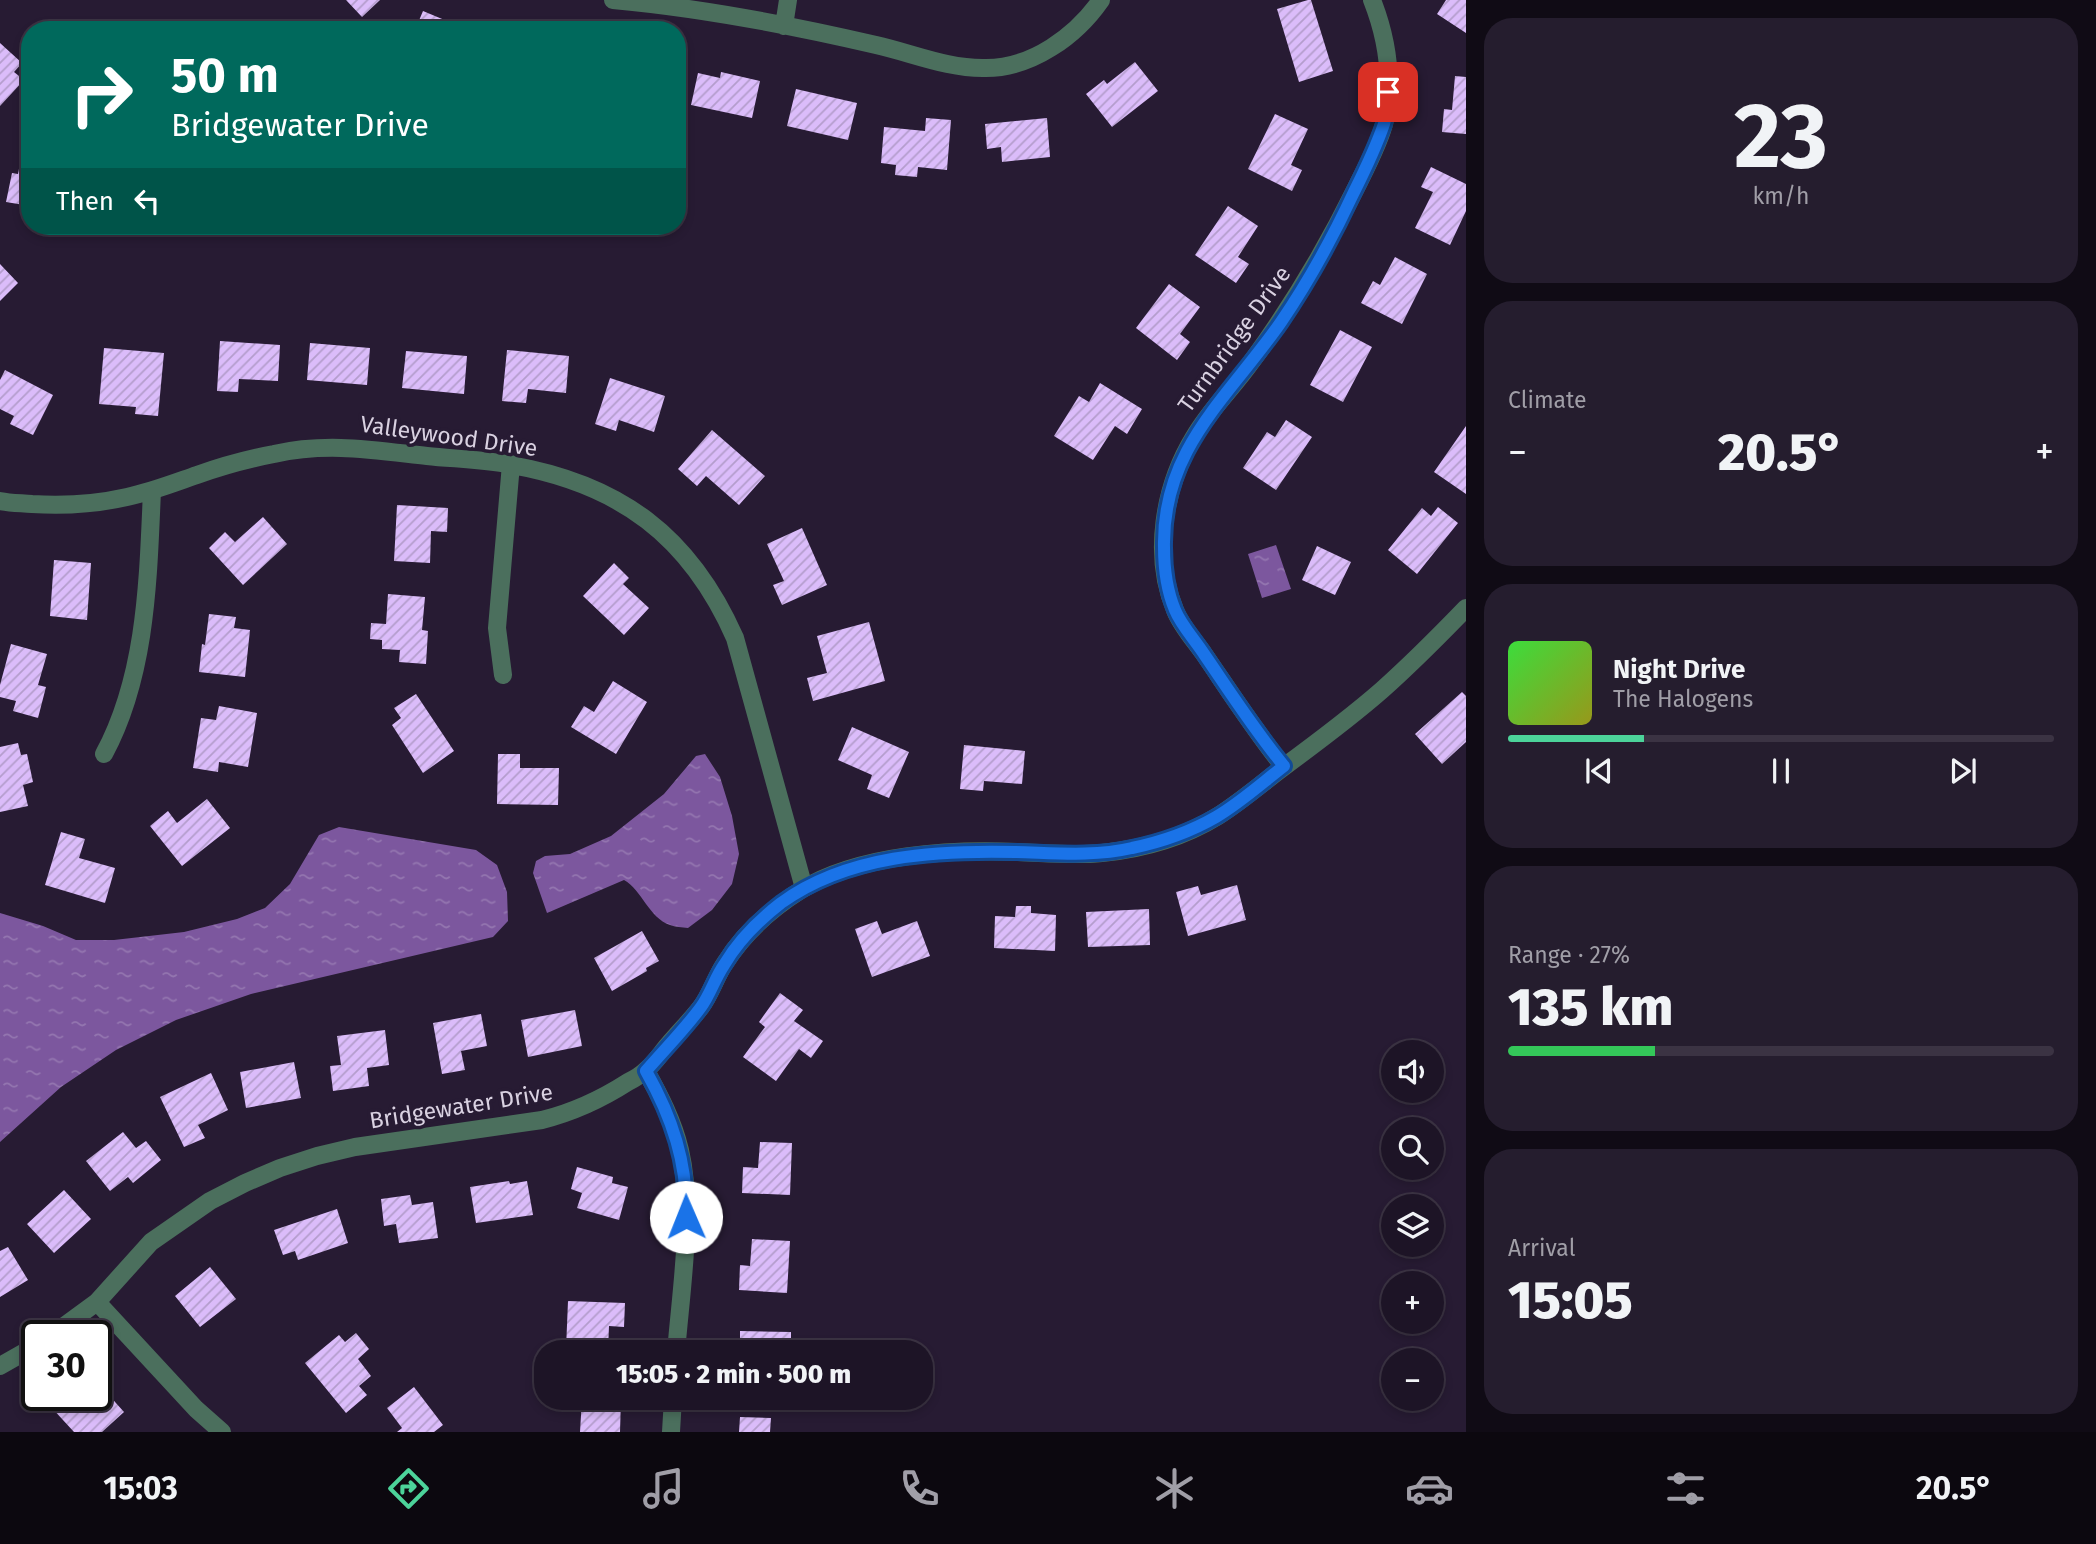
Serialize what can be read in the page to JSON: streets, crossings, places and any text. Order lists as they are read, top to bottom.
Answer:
{
  "streets": {
    "street": ["Turnbridge Drive", "Valleywood Drive", "Bridgewater Drive"]
  },
  "crossings": [
    ["Turnbridge Drive", "Bridgewater Drive"],
    ["Valleywood Drive", "Bridgewater Drive"]
  ],
  "page": {
    "tile": [
      ["23", "km/h"],
      "Climate",
      ["Range · 27%", "135 km"],
      ["Arrival", "15:05"]
    ],
    "turn": ["50 m", "Bridgewater Drive"],
    "then": "Then",
    "heat": ["−", "20.5°", "+"],
    "song": ["Night Drive", "The Halogens"],
    "map_buttons": ["+", "−"],
    "limit": "30",
    "trip": "15:05 · 2 min · 500 m",
    "tabs": ["15:03", "20.5°"]
  }
}
